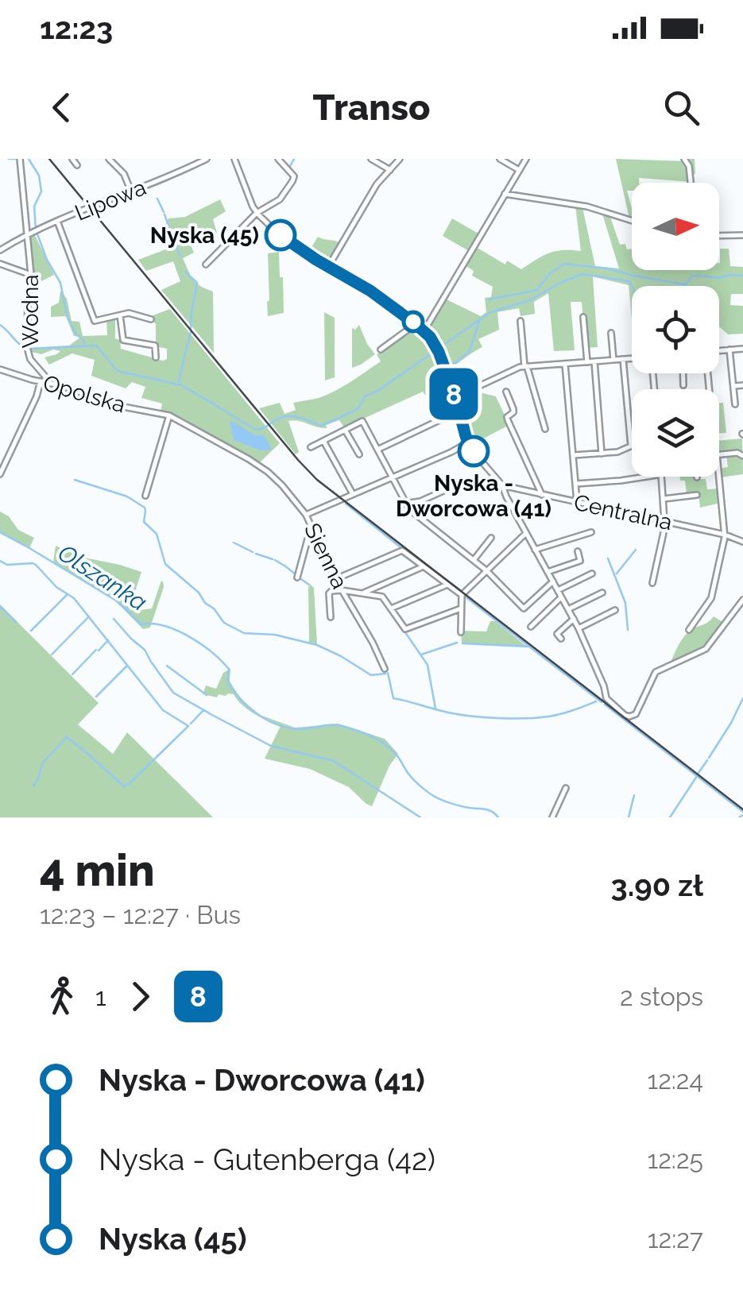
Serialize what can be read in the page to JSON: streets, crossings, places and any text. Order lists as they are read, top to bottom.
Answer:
{
  "streets": {
    "street": [
      "Lipowa",
      "Wodna",
      "Opolska",
      "Centralna",
      "Sienna"
    ]
  },
  "crossings": [
    ["Lipowa", "Wodna"],
    ["Wodna", "Opolska"],
    ["Opolska", "Sienna"]
  ],
  "water": ["Olszanka"],
  "places": ["Nyska (45)", "Nyska - Dworcowa (41)"],
  "lines": ["bus line 8"],
  "north": "right",
  "page": {
    "status": "12:23",
    "header": "Transo",
    "on_map": "8",
    "heading": ["4 min", "12:23 – 12:27 · Bus", "3.90 zł"],
    "legs": ["1", "8", "2 stops"],
    "list": [
      {
        "name": "Nyska - Dworcowa (41)",
        "value": "12:24"
      },
      {
        "name": "Nyska - Gutenberga (42)",
        "value": "12:25"
      },
      {
        "name": "Nyska (45)",
        "value": "12:27"
      }
    ]
  }
}
